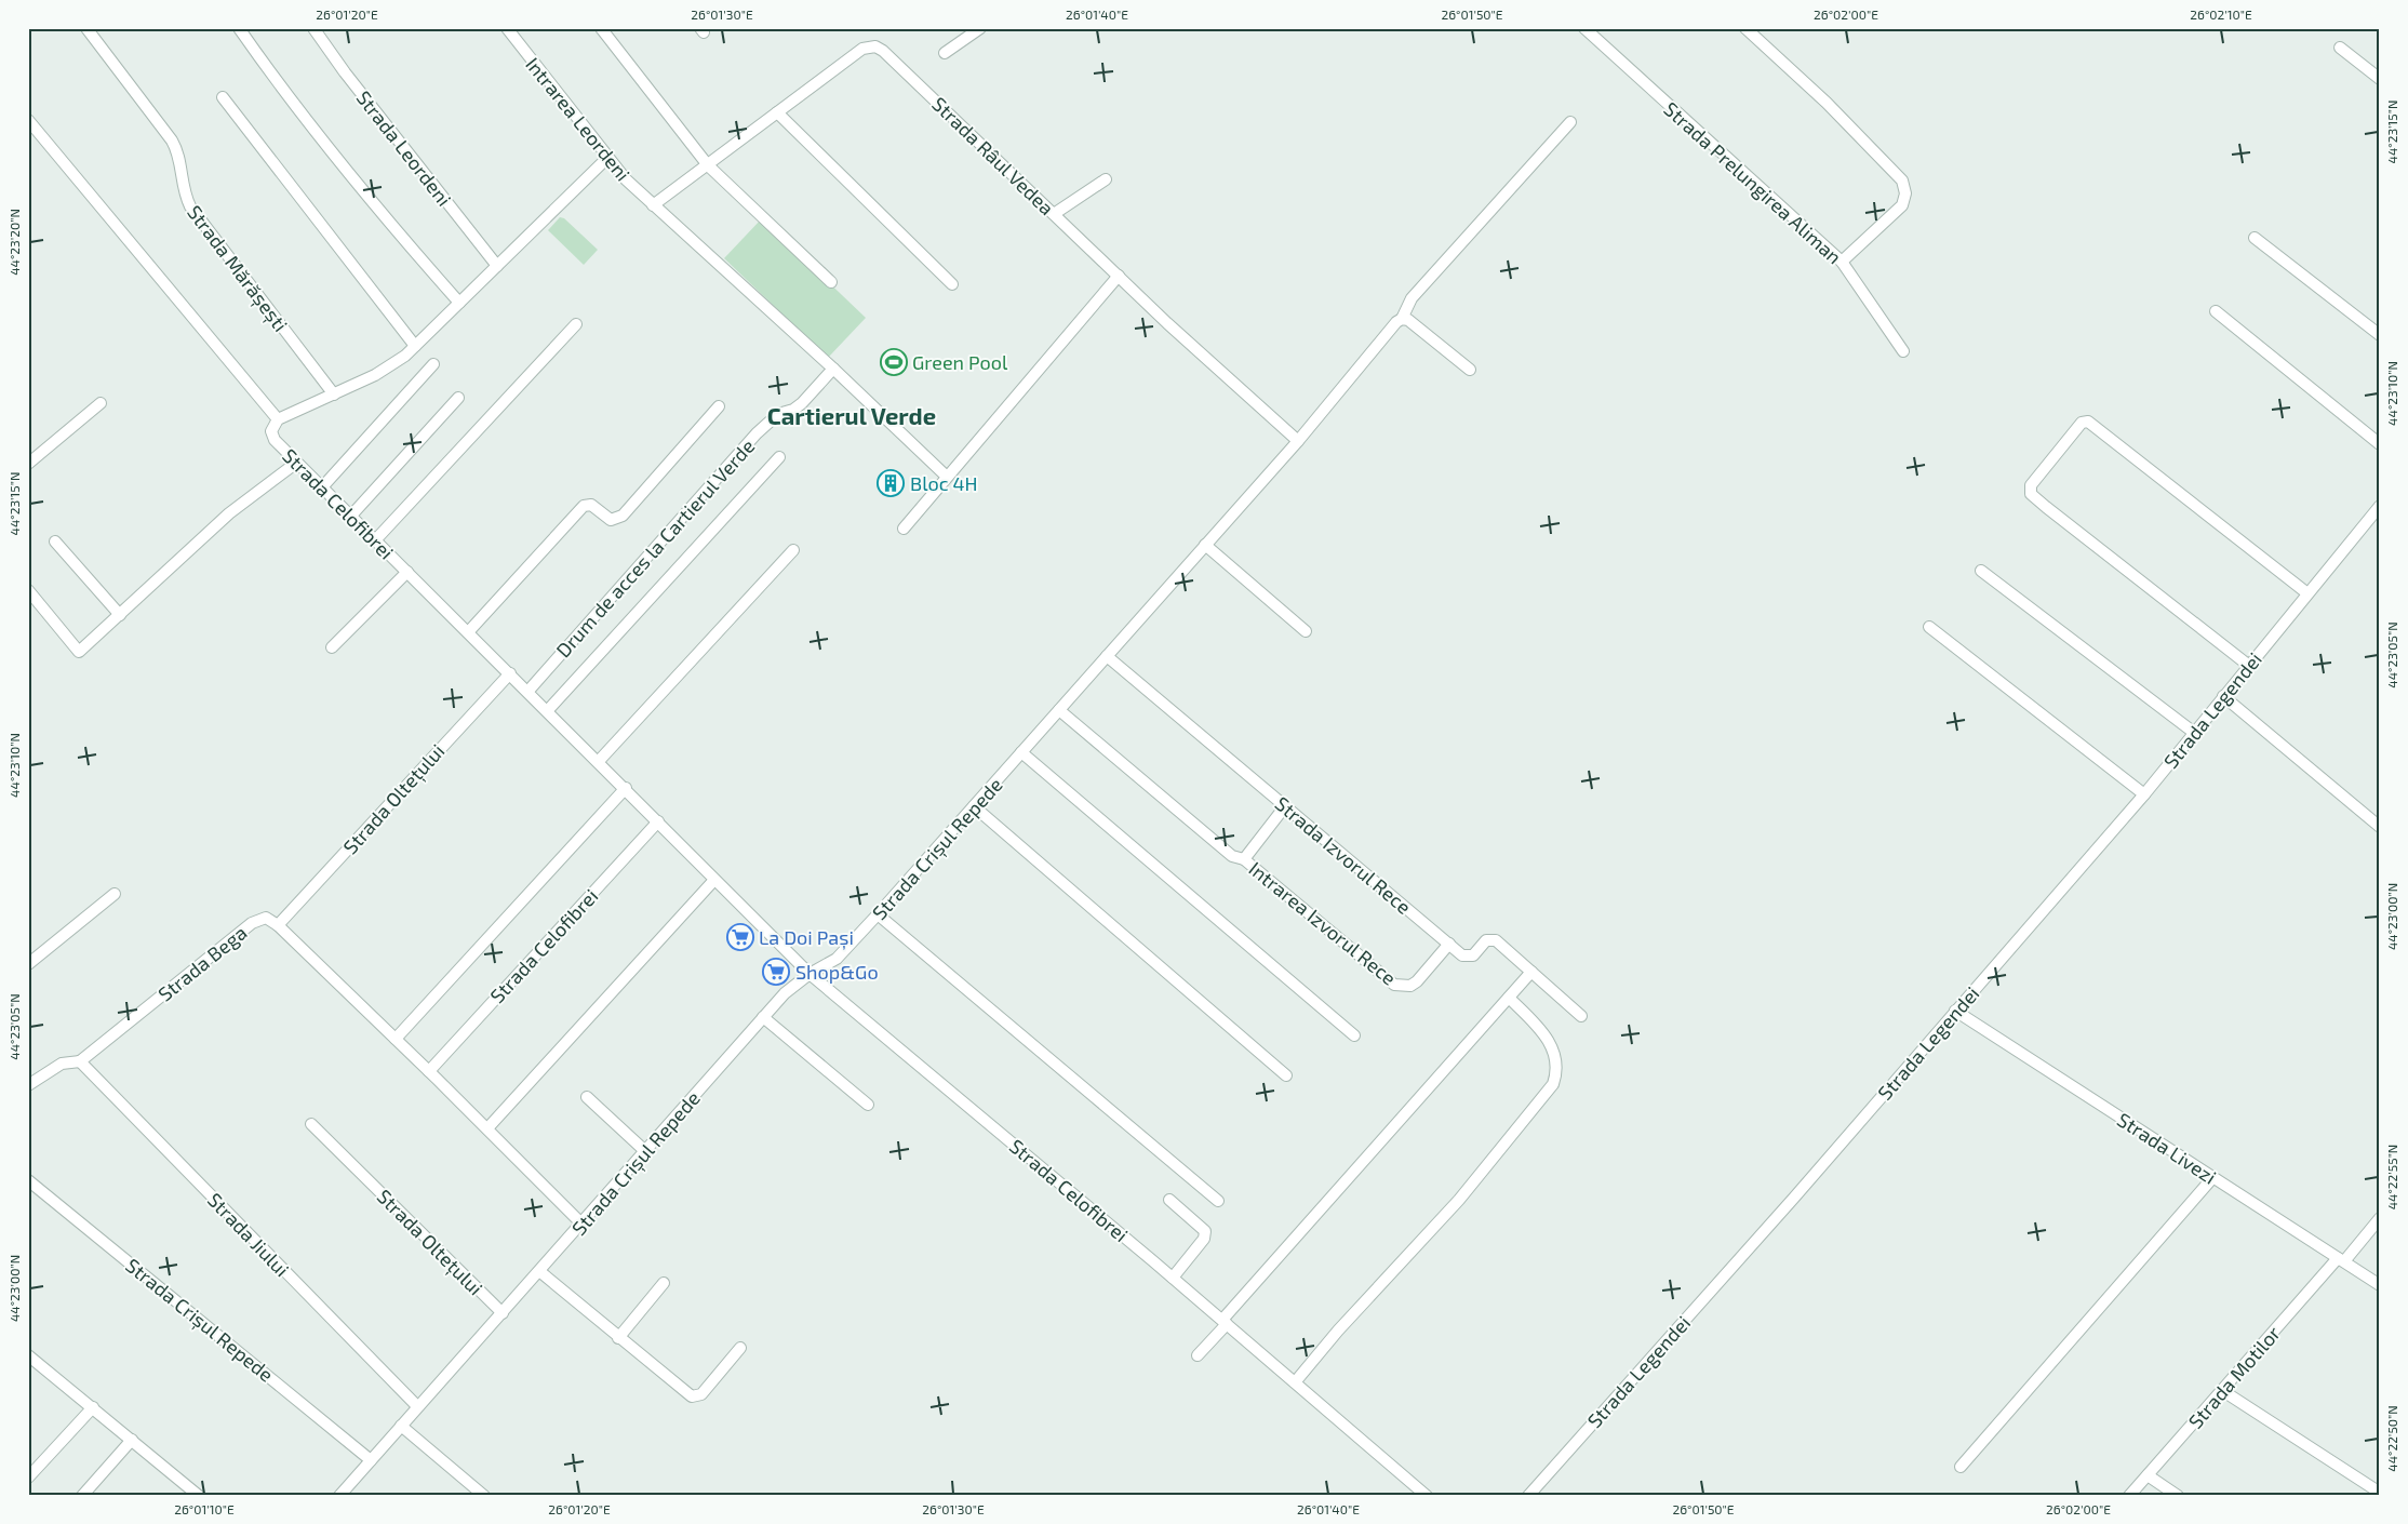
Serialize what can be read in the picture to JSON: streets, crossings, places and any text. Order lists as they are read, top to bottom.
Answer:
{
  "streets": {
    "street": [
      "Intrarea Leordeni",
      "Strada Leordeni",
      "Strada Râul Vedea",
      "Strada Prelungirea Aliman",
      "Strada Mărășești",
      "Strada Celofibrei",
      "Drum de acces la Cartierul Verde",
      "Strada Legendei",
      "Strada Oltețului",
      "Strada Crișul Repede",
      "Strada Izvorul Rece",
      "Intrarea Izvorul Rece",
      "Strada Bega",
      "Strada Livezi",
      "Strada Jiului",
      "Strada Motilor"
    ]
  },
  "crossings": [
    ["Intrarea Leordeni", "Drum de acces la Cartierul Verde"],
    ["Strada Râul Vedea", "Strada Crișul Repede"],
    ["Strada Celofibrei", "Drum de acces la Cartierul Verde"],
    ["Strada Celofibrei", "Strada Oltețului"],
    ["Strada Celofibrei", "Strada Crișul Repede"],
    ["Strada Legendei", "Strada Livezi"],
    ["Strada Oltețului", "Strada Crișul Repede"],
    ["Strada Oltețului", "Strada Bega"],
    ["Strada Crișul Repede", "Strada Izvorul Rece"],
    ["Strada Crișul Repede", "Intrarea Izvorul Rece"],
    ["Strada Crișul Repede", "Strada Jiului"],
    ["Strada Izvorul Rece", "Intrarea Izvorul Rece"],
    ["Strada Bega", "Strada Jiului"],
    ["Strada Livezi", "Strada Motilor"]
  ],
  "districts": ["Cartierul Verde"],
  "places": {
    "sports": ["Green Pool"],
    "building": ["Bloc 4H"],
    "supermarket": ["La Doi Pași", "Shop&Go"]
  },
  "coordinates": [
    "26°01'20\"E",
    "26°01'30\"E",
    "26°01'40\"E",
    "26°01'50\"E",
    "26°02'00\"E",
    "26°02'10\"E",
    "44°23'15\"N",
    "44°23'20\"N",
    "44°23'10\"N",
    "44°23'05\"N",
    "44°23'00\"N",
    "44°22'55\"N",
    "44°22'50\"N",
    "26°01'10\"E"
  ]
}
